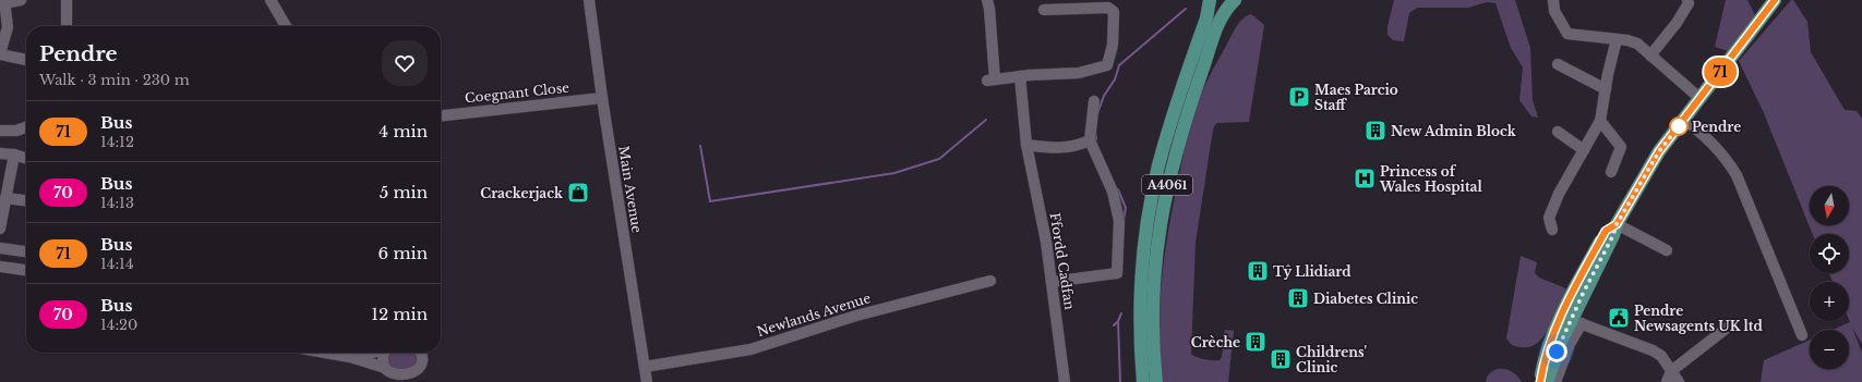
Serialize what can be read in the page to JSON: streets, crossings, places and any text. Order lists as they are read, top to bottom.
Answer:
{
  "streets": {
    "main road": ["A4061"],
    "street": [
      "Coegnant Close",
      "Main Avenue",
      "Ffordd Cadfan",
      "Newlands Avenue"
    ]
  },
  "crossings": [
    ["Coegnant Close", "Main Avenue"],
    ["Main Avenue", "Newlands Avenue"]
  ],
  "places": {
    "parking": ["Maes Parcio Staff"],
    "other": ["Pendre"],
    "building": [
      "New Admin Block",
      "Tŷ Llidiard",
      "Diabetes Clinic",
      "Crèche",
      "Childrens' Clinic"
    ],
    "hospital": ["Princess of Wales Hospital"],
    "shop": ["Crackerjack"],
    "public building": ["Pendre Newsagents UK ltd"]
  },
  "lines": ["bus line 71"],
  "north": "bottom",
  "page": {
    "on_map": "71",
    "heading": ["Pendre", "Walk · 3 min · 230 m"],
    "list": [
      {
        "mark": "71",
        "name": "Bus",
        "note": "14:12",
        "value": "4 min"
      },
      {
        "mark": "70",
        "name": "Bus",
        "note": "14:13",
        "value": "5 min"
      },
      {
        "mark": "71",
        "name": "Bus",
        "note": "14:14",
        "value": "6 min"
      },
      {
        "mark": "70",
        "name": "Bus",
        "note": "14:20",
        "value": "12 min"
      }
    ],
    "map_buttons": ["+", "−"]
  }
}
